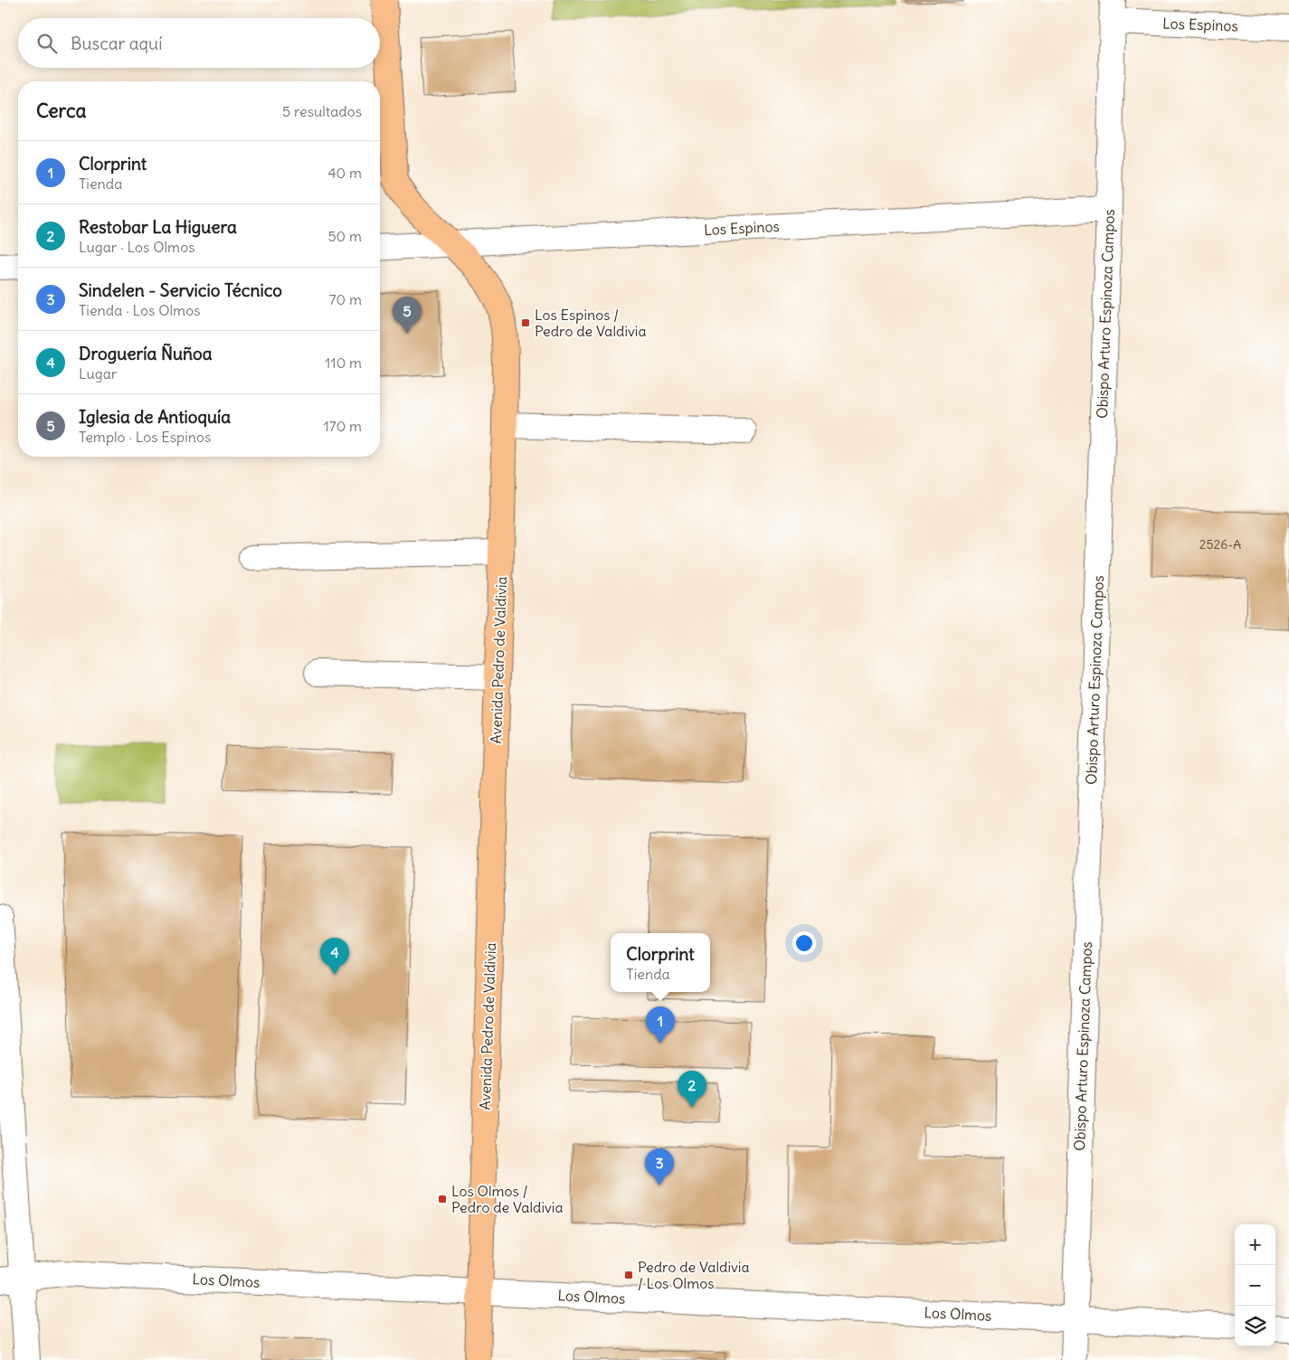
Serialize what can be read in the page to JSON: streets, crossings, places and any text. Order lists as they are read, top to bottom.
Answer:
{
  "streets": {
    "main road": ["Avenida Pedro de Valdivia"],
    "street": ["Los Espinos", "Obispo Arturo Espinoza Campos", "Los Olmos"]
  },
  "crossings": [
    ["Los Espinos", "Obispo Arturo Espinoza Campos"],
    ["Los Espinos", "Avenida Pedro de Valdivia"],
    ["Obispo Arturo Espinoza Campos", "Los Olmos"],
    ["Avenida Pedro de Valdivia", "Los Olmos"]
  ],
  "places": {
    "transit": ["Los Espinos / Pedro de Valdivia", "Los Olmos / Pedro de Valdivia", "Pedro de Valdivia / Los Olmos"]
  },
  "house_numbers": ["2526-A"],
  "page": {
    "search": "Buscar aquí",
    "heading": ["Cerca", "5 resultados"],
    "list": [
      {
        "mark": "1",
        "name": "Clorprint",
        "note": "Tienda",
        "value": "40 m"
      },
      {
        "mark": "2",
        "name": "Restobar La Higuera",
        "note": "Lugar · Los Olmos",
        "value": "50 m"
      },
      {
        "mark": "3",
        "name": "Sindelen - Servicio Técnico",
        "note": "Tienda · Los Olmos",
        "value": "70 m"
      },
      {
        "mark": "4",
        "name": "Droguería Ñuñoa",
        "note": "Lugar",
        "value": "110 m"
      },
      {
        "mark": "5",
        "name": "Iglesia de Antioquía",
        "note": "Templo · Los Espinos",
        "value": "170 m"
      }
    ],
    "pins": [
      "5",
      "4",
      "1",
      "2",
      "3"
    ],
    "popup": ["Clorprint", "Tienda"],
    "map_buttons": ["+", "−"]
  }
}
